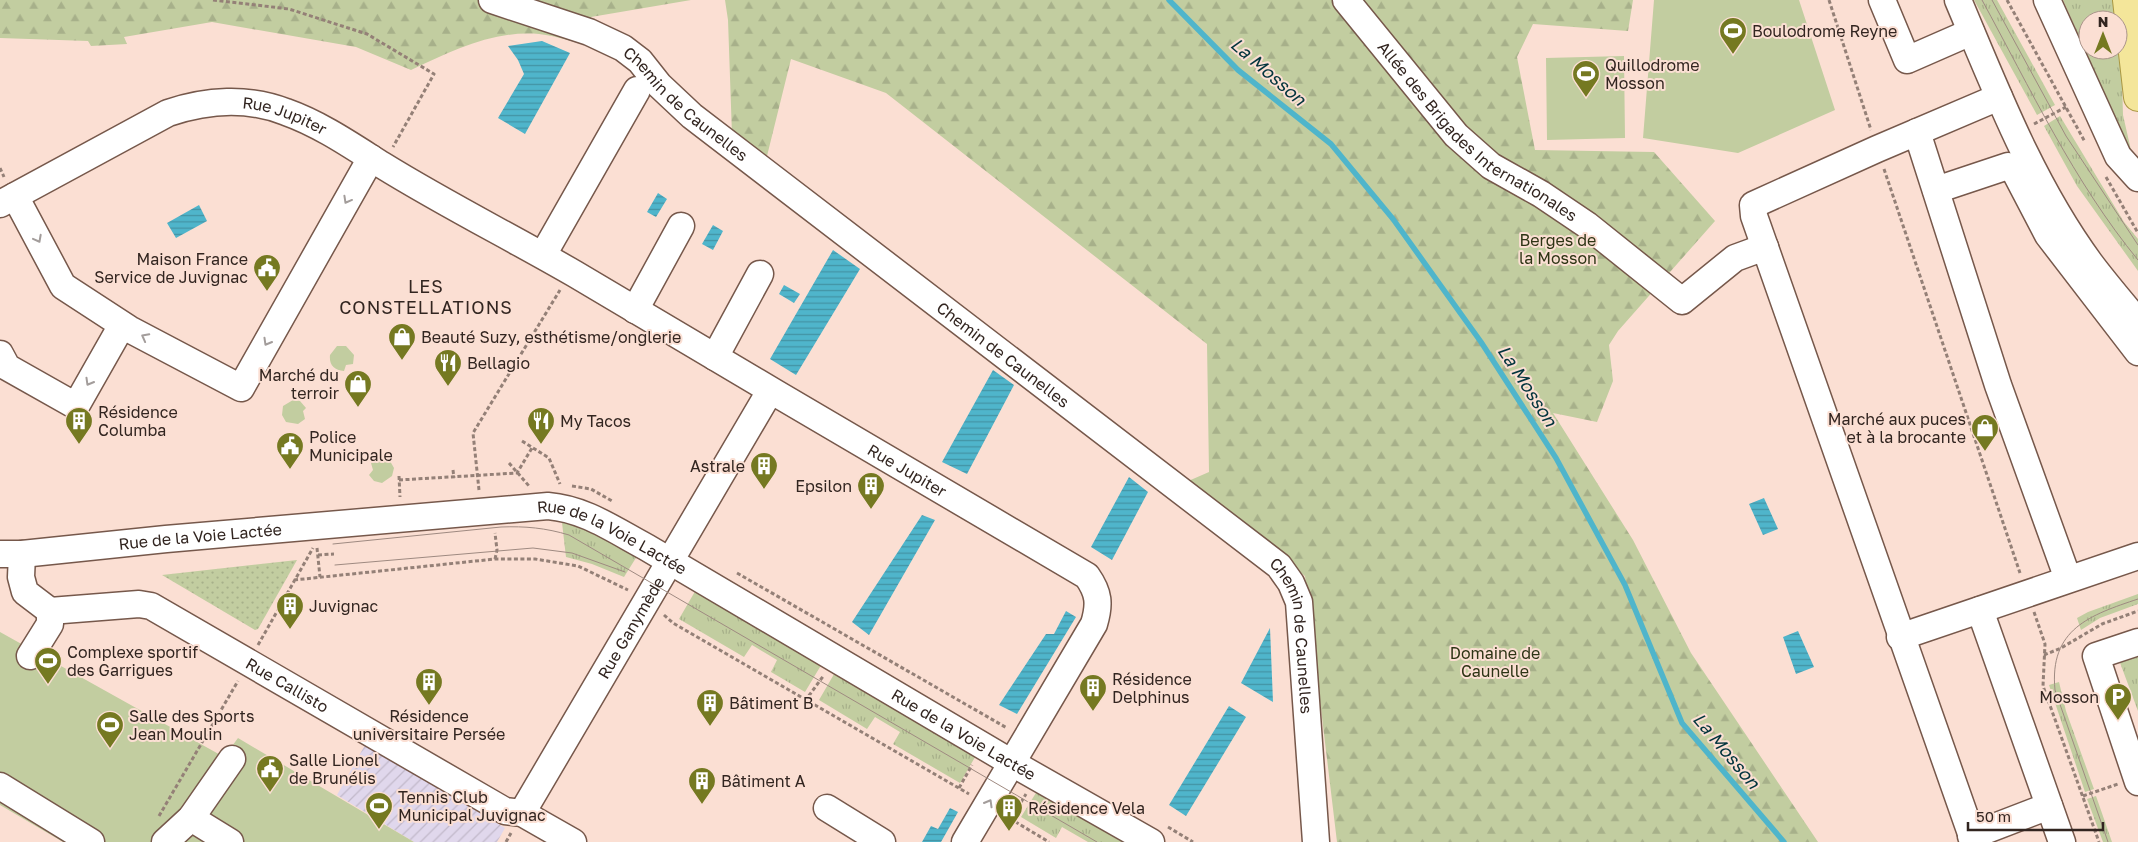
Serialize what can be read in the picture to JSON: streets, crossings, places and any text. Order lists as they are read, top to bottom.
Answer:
{
  "streets": {
    "street": [
      "Chemin de Caunelles",
      "Rue Jupiter",
      "Allée des Brigades Internationales",
      "Rue de la Voie Lactée",
      "Rue Ganymède",
      "Rue Callisto"
    ]
  },
  "crossings": [
    ["Rue Jupiter", "Rue de la Voie Lactée"],
    ["Rue Jupiter", "Rue Ganymède"],
    ["Rue de la Voie Lactée", "Rue Ganymède"],
    ["Rue Ganymède", "Rue Callisto"]
  ],
  "districts": ["LES CONSTELLATIONS"],
  "water": ["La Mosson"],
  "parks": ["Berges de la Mosson", "Domaine de Caunelle"],
  "places": {
    "sports": [
      "Boulodrome Reyne",
      "Quillodrome Mosson",
      "Complexe sportif des Garrigues",
      "Salle des Sports Jean Moulin",
      "Tennis Club Municipal Juvignac"
    ],
    "public building": ["Maison France Service de Juvignac", "Police Municipale", "Salle Lionel de Brunélis"],
    "shop": ["Beauté Suzy, esthétisme/onglerie", "Marché du terroir", "Marché aux puces et à la brocante"],
    "restaurant": ["Bellagio", "My Tacos"],
    "building": [
      "Résidence Columba",
      "Astrale",
      "Epsilon",
      "Juvignac",
      "Résidence universitaire Persée",
      "Résidence Delphinus",
      "Bâtiment B",
      "Bâtiment A",
      "Résidence Vela"
    ],
    "parking": ["Mosson"]
  },
  "scale_bar": "50 m",
  "north": "top"
}
